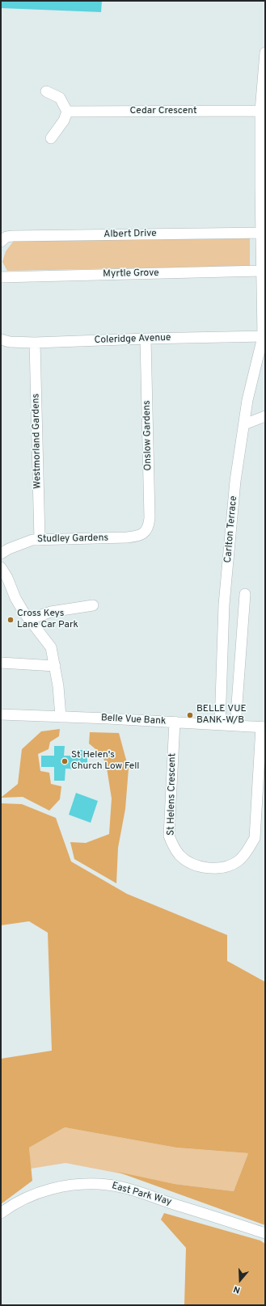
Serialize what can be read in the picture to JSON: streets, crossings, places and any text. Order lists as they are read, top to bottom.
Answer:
{
  "streets": {
    "street": [
      "Cedar Crescent",
      "Albert Drive",
      "Myrtle Grove",
      "Coleridge Avenue",
      "Onslow Gardens",
      "Westmorland Gardens",
      "Carlton Terrace",
      "Studley Gardens",
      "Belle Vue Bank",
      "St Helens Crescent",
      "East Park Way"
    ]
  },
  "crossings": [
    ["Cedar Crescent", "Carlton Terrace"],
    ["Albert Drive", "Carlton Terrace"],
    ["Myrtle Grove", "Carlton Terrace"],
    ["Coleridge Avenue", "Onslow Gardens"],
    ["Coleridge Avenue", "Westmorland Gardens"],
    ["Coleridge Avenue", "Carlton Terrace"],
    ["Onslow Gardens", "Studley Gardens"],
    ["Westmorland Gardens", "Studley Gardens"],
    ["Carlton Terrace", "Belle Vue Bank"],
    ["Belle Vue Bank", "St Helens Crescent"]
  ],
  "places": ["Cross Keys Lane Car Park", "BELLE VUE BANK-W/B", "St Helen's Church Low Fell"],
  "north": "bottom"
}
